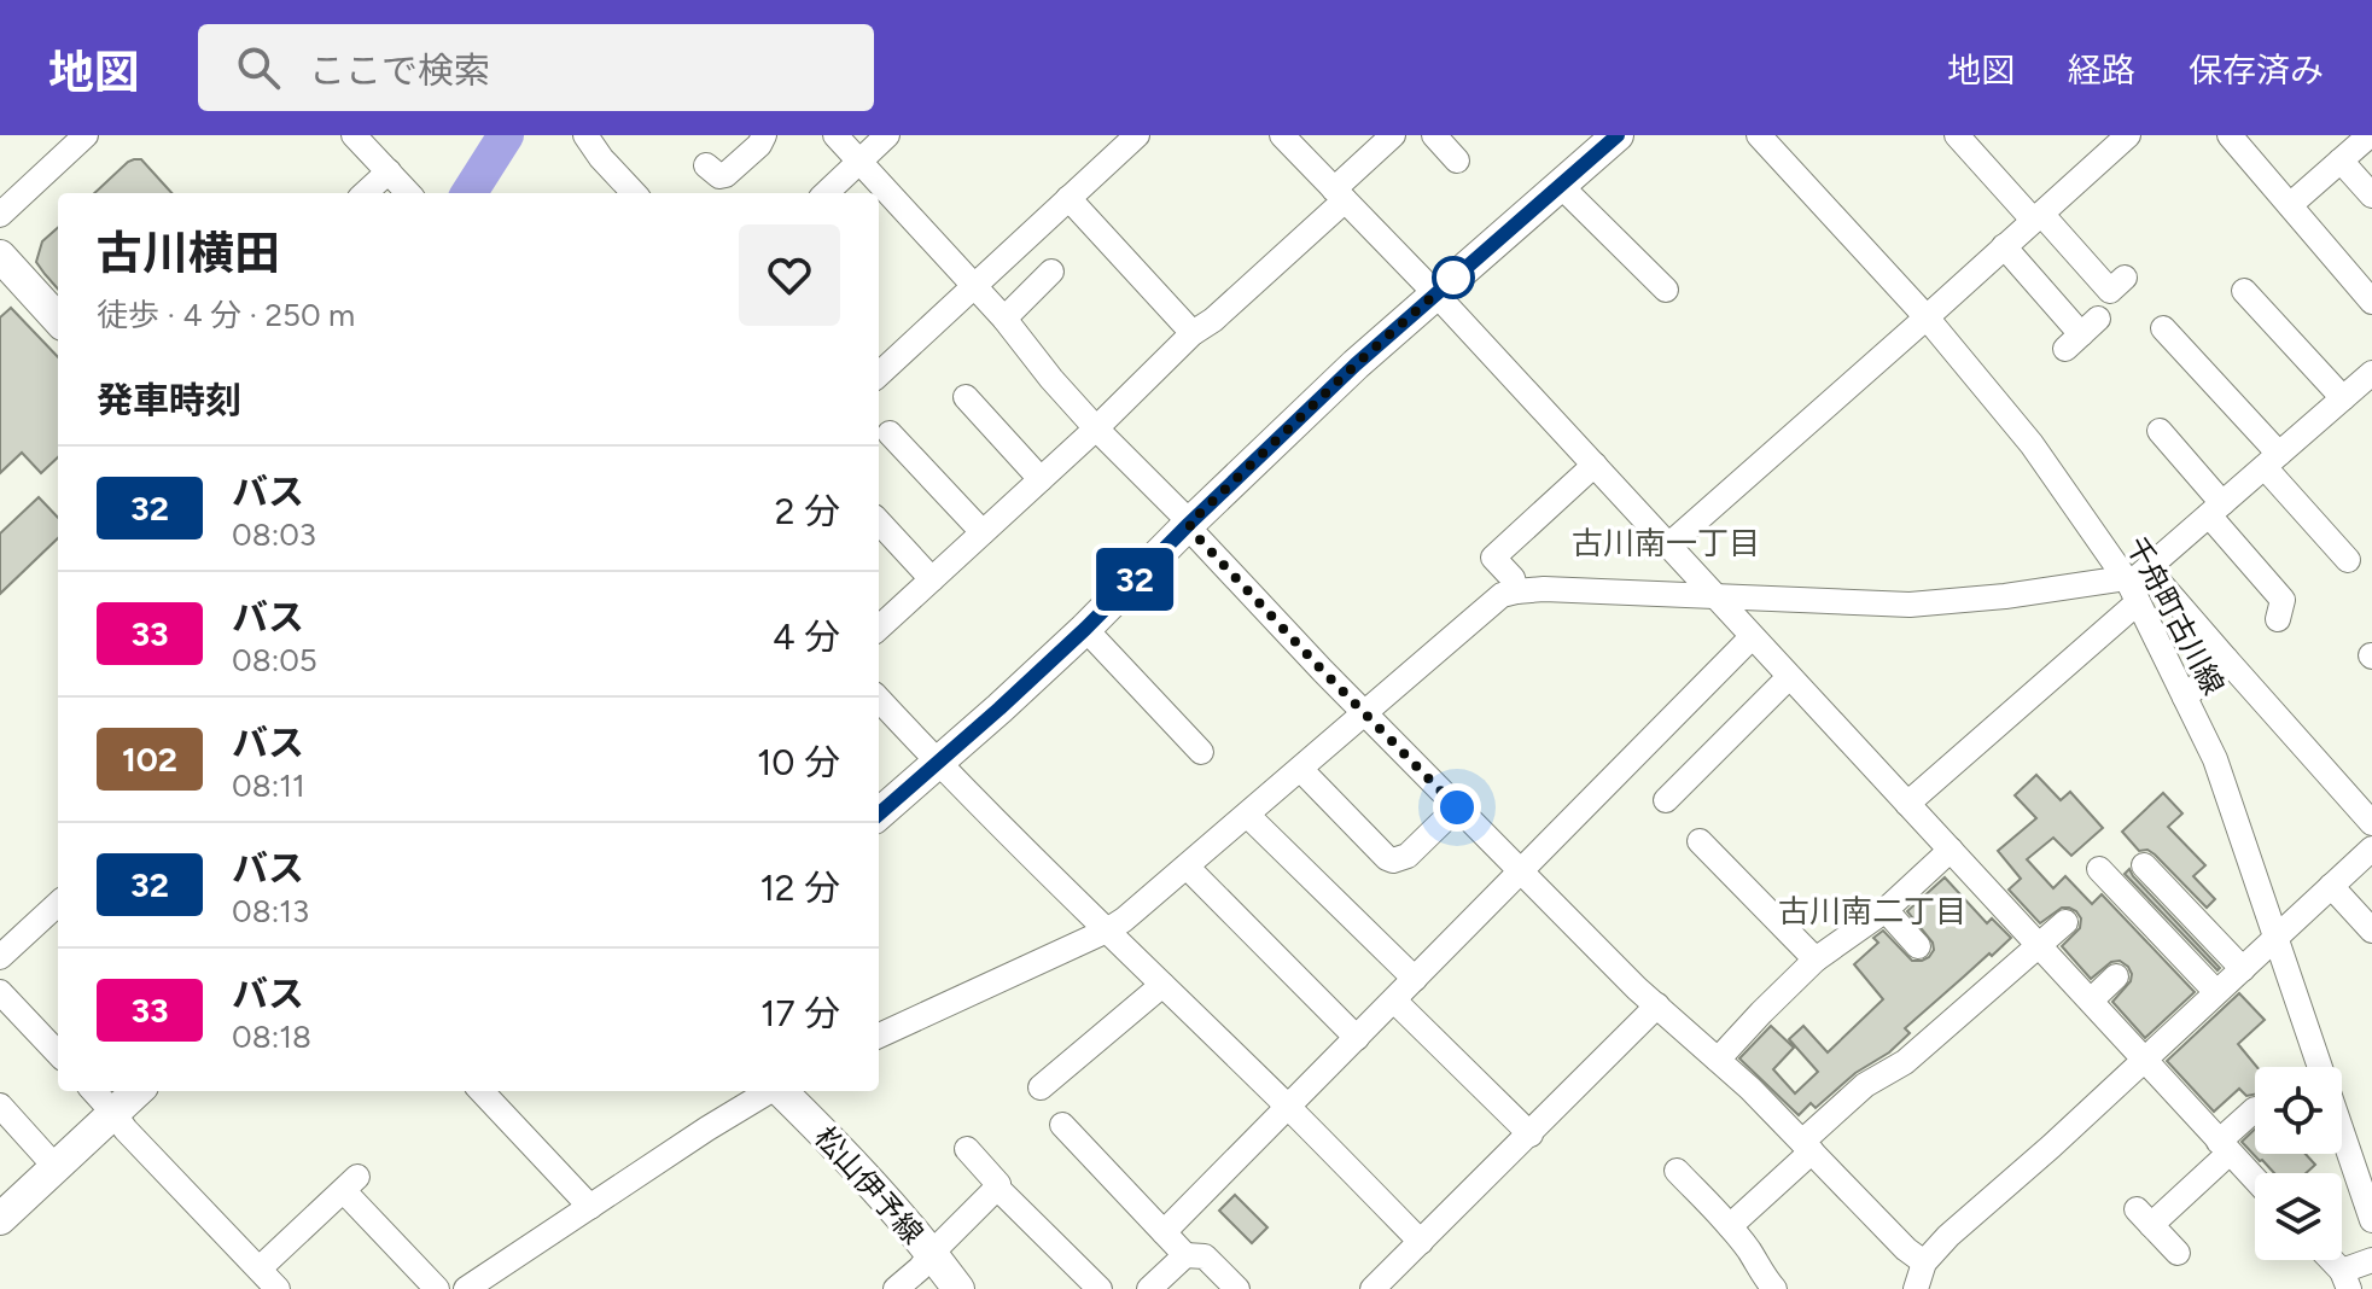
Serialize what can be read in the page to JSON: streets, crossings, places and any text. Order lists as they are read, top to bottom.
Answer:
{
  "streets": {
    "main road": ["松山伊予線"],
    "street": ["千舟町古川線"]
  },
  "districts": ["古川南一丁目", "古川南二丁目"],
  "lines": ["bus line 32"],
  "page": {
    "header": "地図",
    "search": "ここで検索",
    "nav": ["地図", "経路", "保存済み"],
    "on_map": "32",
    "heading": [
      ["古川横田", "徒歩 · 4 分 · 250 m"],
      "発車時刻"
    ],
    "list": [
      {
        "mark": "32",
        "name": "バス",
        "note": "08:03",
        "value": "2 分"
      },
      {
        "mark": "33",
        "name": "バス",
        "note": "08:05",
        "value": "4 分"
      },
      {
        "mark": "102",
        "name": "バス",
        "note": "08:11",
        "value": "10 分"
      },
      {
        "mark": "32",
        "name": "バス",
        "note": "08:13",
        "value": "12 分"
      },
      {
        "mark": "33",
        "name": "バス",
        "note": "08:18",
        "value": "17 分"
      }
    ]
  }
}
